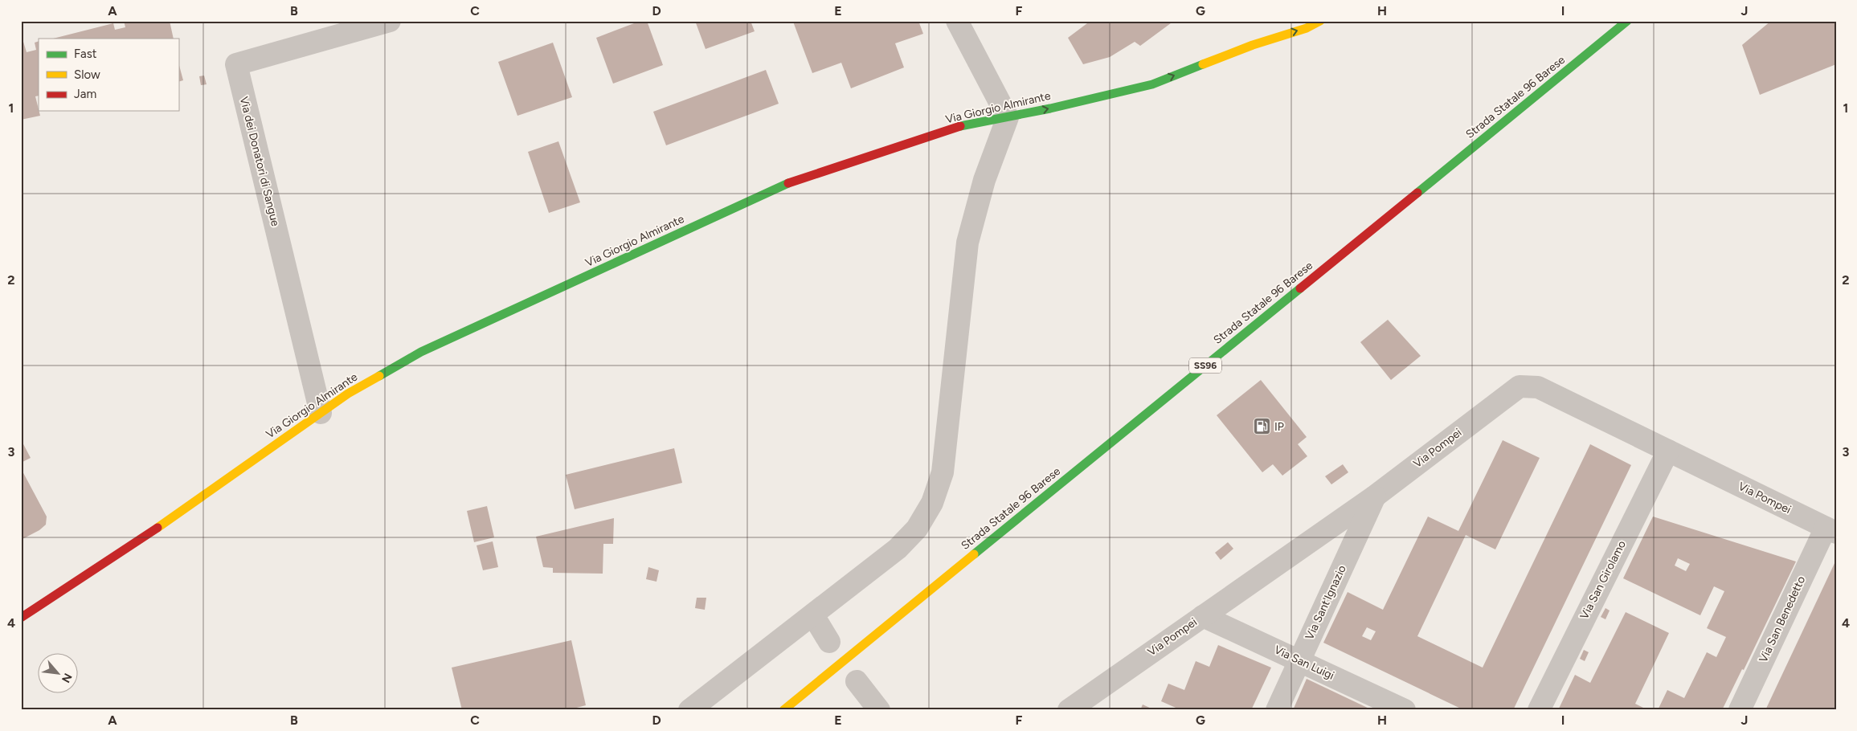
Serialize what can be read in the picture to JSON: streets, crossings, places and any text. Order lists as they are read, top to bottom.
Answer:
{
  "streets": {
    "street": [
      "Strada Statale 96 Barese",
      "Via Giorgio Almirante",
      "Via dei Donatori di Sangue",
      "SS96",
      "Via Pompei",
      "Via San Girolamo",
      "Via Sant'Ignazio",
      "Via San Benedetto",
      "Via San Luigi"
    ]
  },
  "crossings": [
    ["Via Giorgio Almirante", "Via dei Donatori di Sangue"],
    ["Via Pompei", "Via San Girolamo"],
    ["Via Pompei", "Via Sant'Ignazio"],
    ["Via Pompei", "Via San Benedetto"],
    ["Via Pompei", "Via San Luigi"],
    ["Via Sant'Ignazio", "Via San Luigi"]
  ],
  "places": {
    "fuel station": ["IP"]
  },
  "legend": ["Fast", "Slow", "Jam"],
  "north": "bottom right",
  "grid": {
    "columns": [
      "A",
      "B",
      "C",
      "D",
      "E",
      "F",
      "G",
      "H",
      "I",
      "J"
    ],
    "rows": [
      "1",
      "2",
      "3",
      "4"
    ]
  }
}
